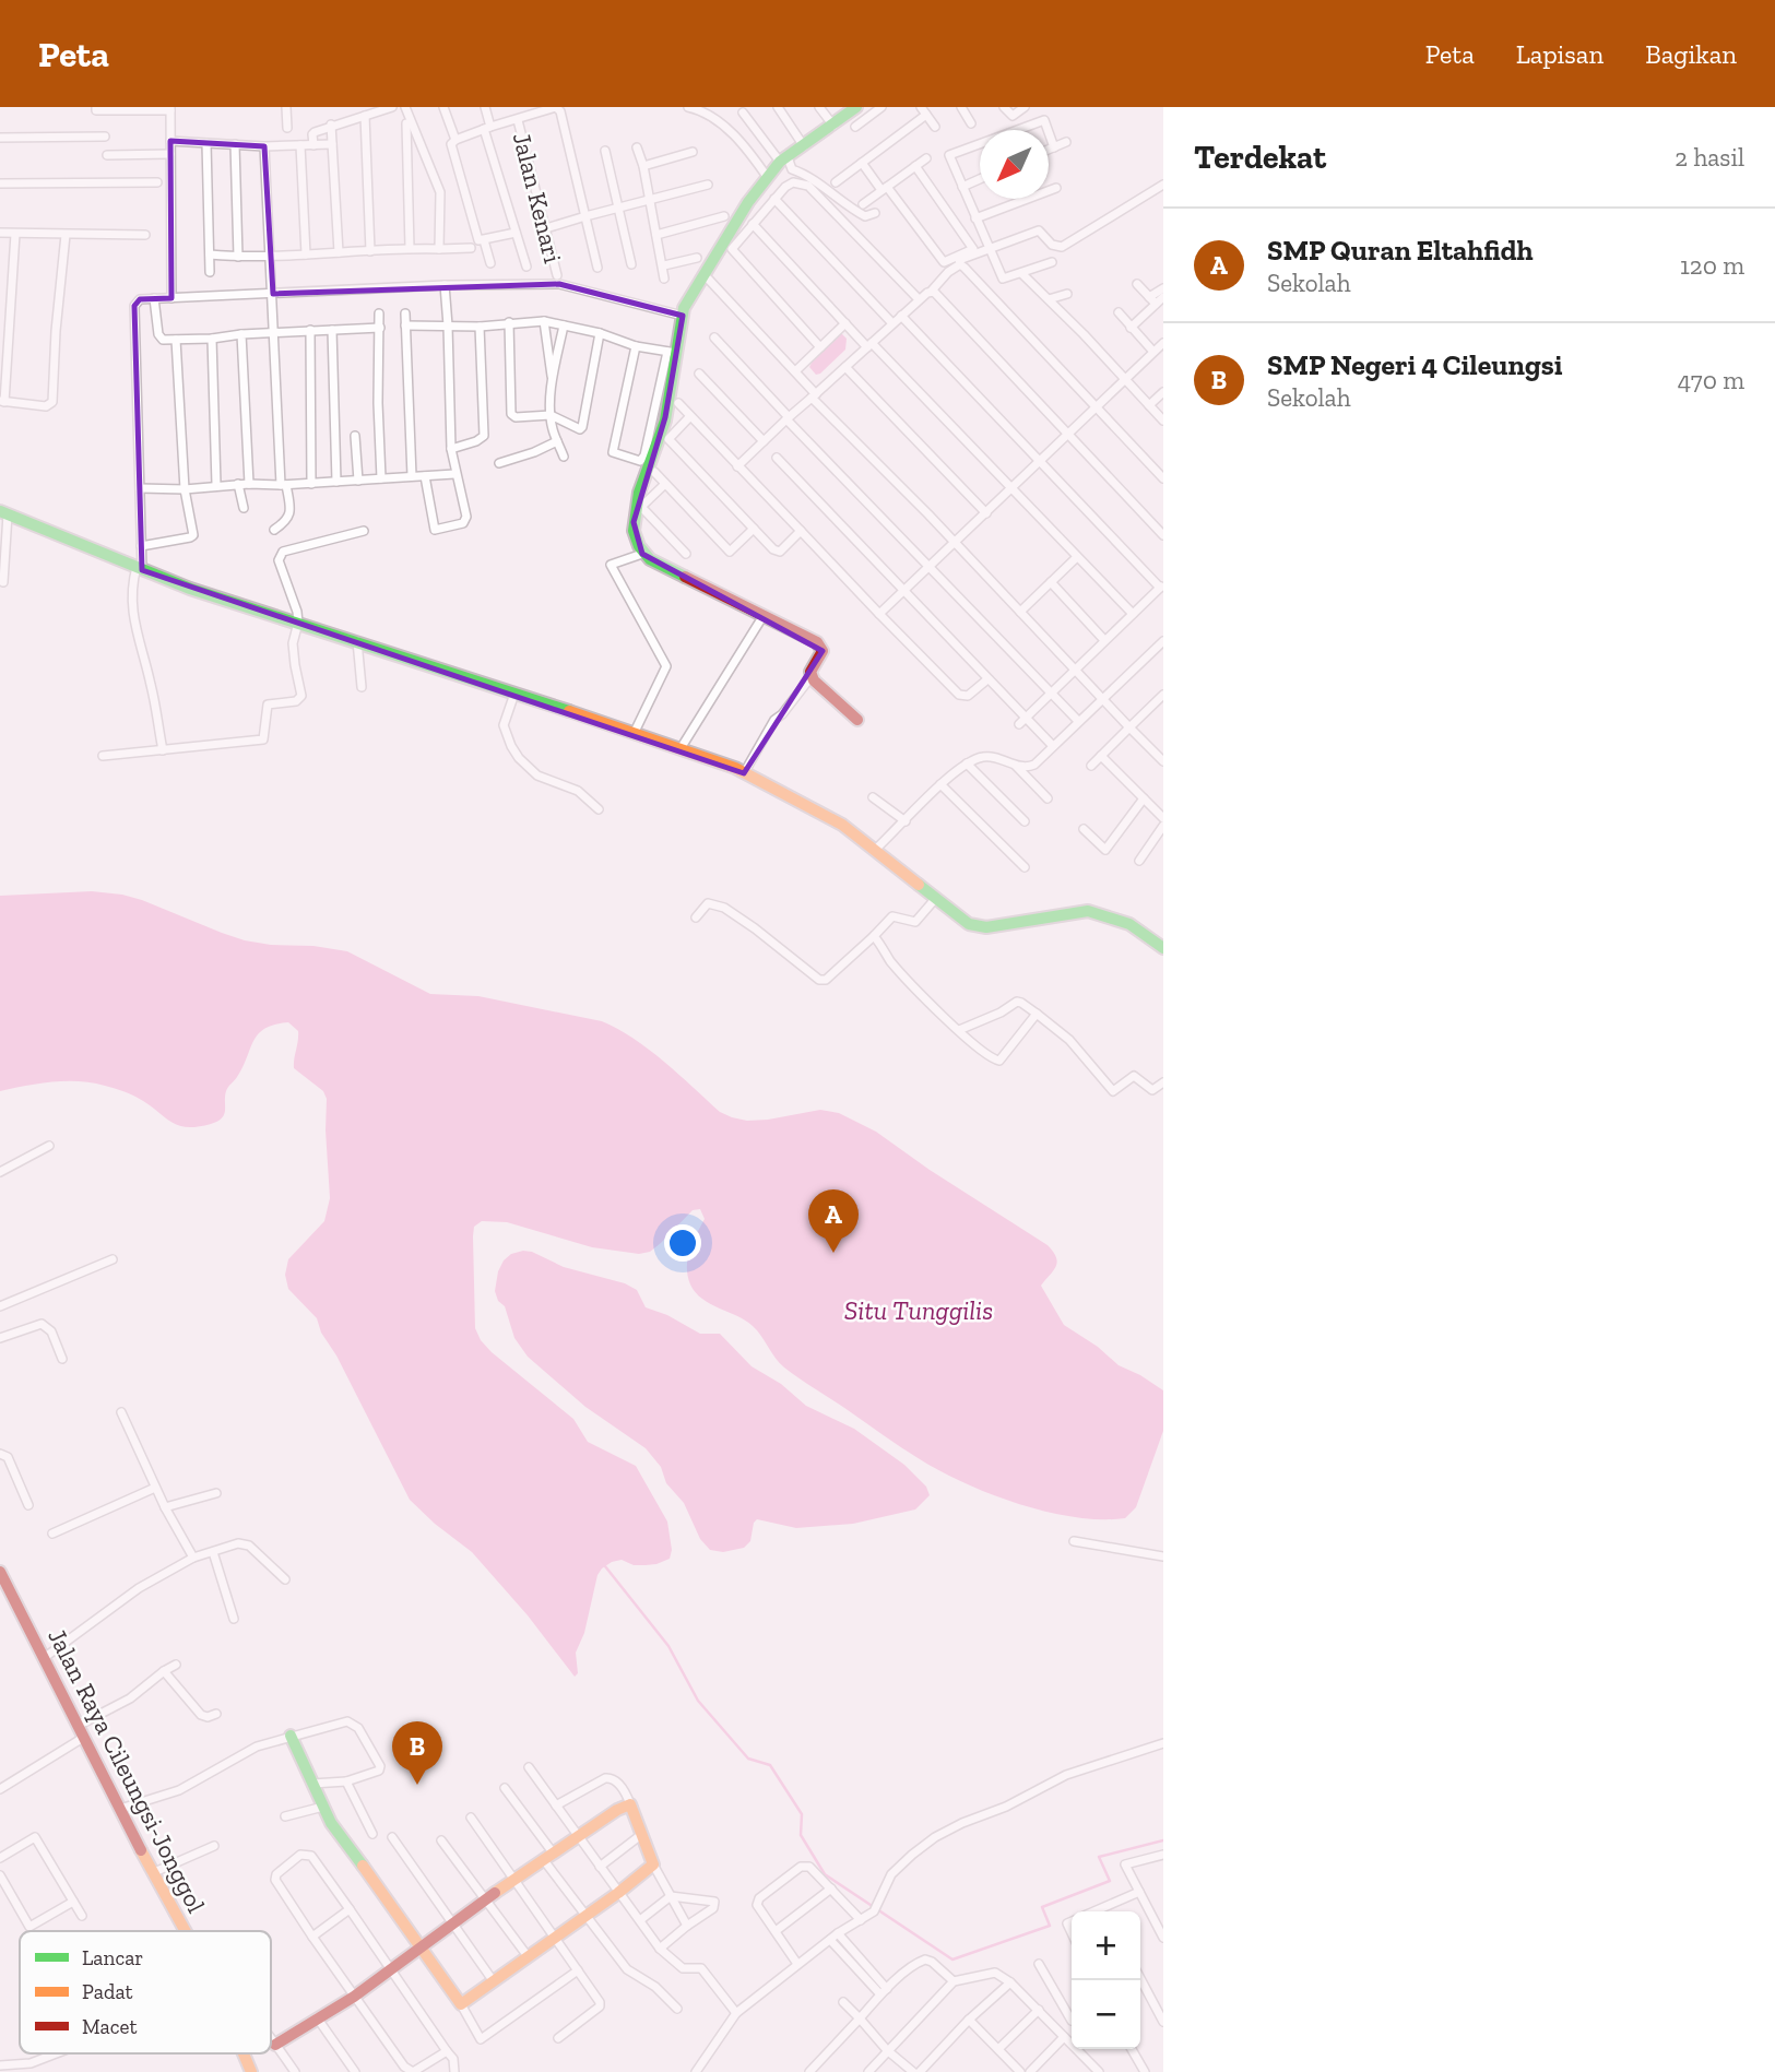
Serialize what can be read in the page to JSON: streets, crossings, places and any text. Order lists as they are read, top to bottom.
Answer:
{
  "streets": {
    "street": ["Jalan Kenari", "Jalan Raya Cileungsi-Jonggol"]
  },
  "water": ["Situ Tunggilis"],
  "legend": ["Lancar", "Padat", "Macet"],
  "north": "bottom left",
  "page": {
    "header": "Peta",
    "nav": ["Peta", "Lapisan", "Bagikan"],
    "heading": ["Terdekat", "2 hasil"],
    "list": [
      {
        "mark": "A",
        "name": "SMP Quran Eltahfidh",
        "note": "Sekolah",
        "value": "120 m"
      },
      {
        "mark": "B",
        "name": "SMP Negeri 4 Cileungsi",
        "note": "Sekolah",
        "value": "470 m"
      }
    ],
    "pins": ["A", "B"],
    "map_buttons": ["+", "−"]
  }
}
